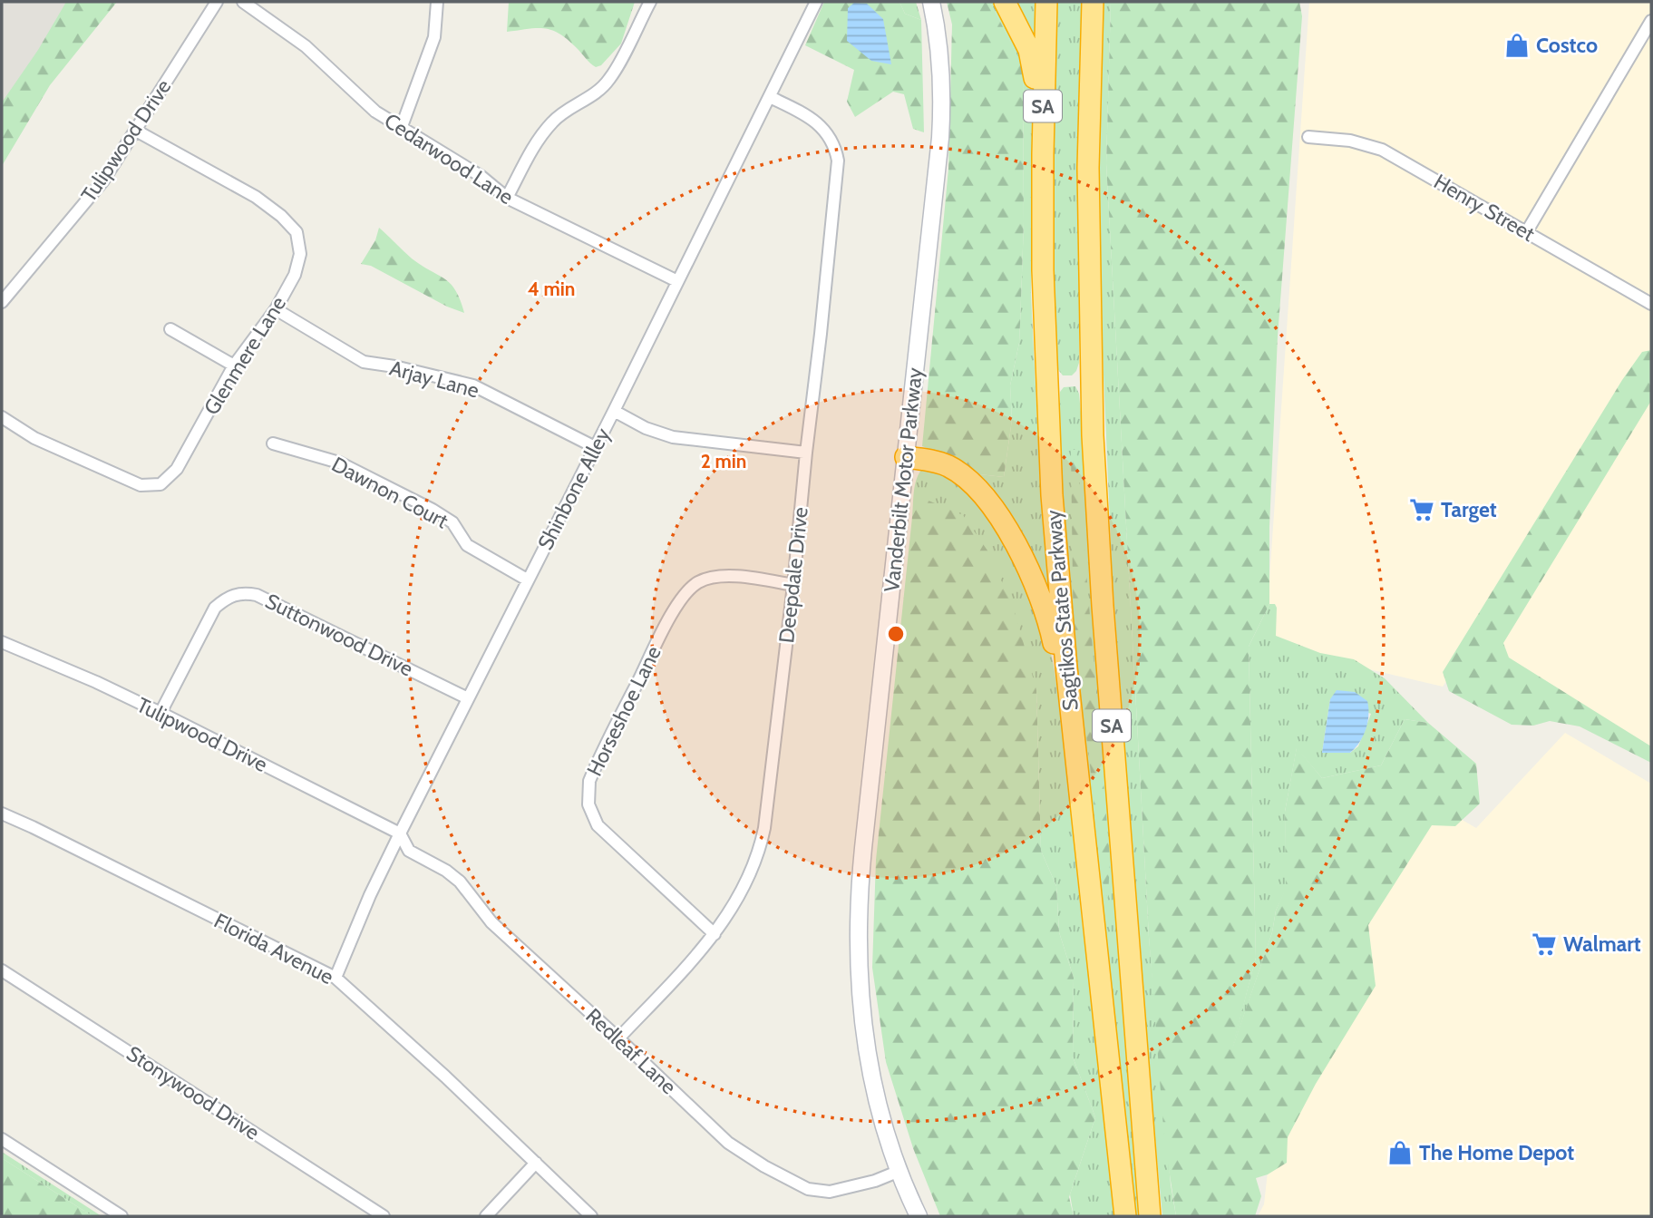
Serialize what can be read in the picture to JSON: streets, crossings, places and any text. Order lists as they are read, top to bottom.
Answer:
{
  "streets": {
    "highway": ["SA", "Sagtikos State Parkway"],
    "main road": ["Vanderbilt Motor Parkway"],
    "street": [
      "Tulipwood Drive",
      "Cedarwood Lane",
      "Henry Street",
      "Glenmere Lane",
      "Arjay Lane",
      "Shinbone Alley",
      "Dawnon Court",
      "Deepdale Drive",
      "Suttonwood Drive",
      "Horseshoe Lane",
      "Florida Avenue",
      "Redleaf Lane",
      "Stonywood Drive"
    ]
  },
  "crossings": [
    ["Tulipwood Drive", "Glenmere Lane"],
    ["Tulipwood Drive", "Shinbone Alley"],
    ["Tulipwood Drive", "Suttonwood Drive"],
    ["Tulipwood Drive", "Redleaf Lane"],
    ["Cedarwood Lane", "Shinbone Alley"],
    ["Glenmere Lane", "Arjay Lane"],
    ["Arjay Lane", "Shinbone Alley"],
    ["Vanderbilt Motor Parkway", "Redleaf Lane"],
    ["Shinbone Alley", "Dawnon Court"],
    ["Shinbone Alley", "Deepdale Drive"],
    ["Shinbone Alley", "Suttonwood Drive"],
    ["Shinbone Alley", "Florida Avenue"],
    ["Shinbone Alley", "Redleaf Lane"],
    ["Deepdale Drive", "Horseshoe Lane"],
    ["Deepdale Drive", "Redleaf Lane"]
  ],
  "places": {
    "shop": ["Costco", "The Home Depot"],
    "supermarket": ["Target", "Walmart"]
  },
  "rings": ["4 min", "2 min"]
}
